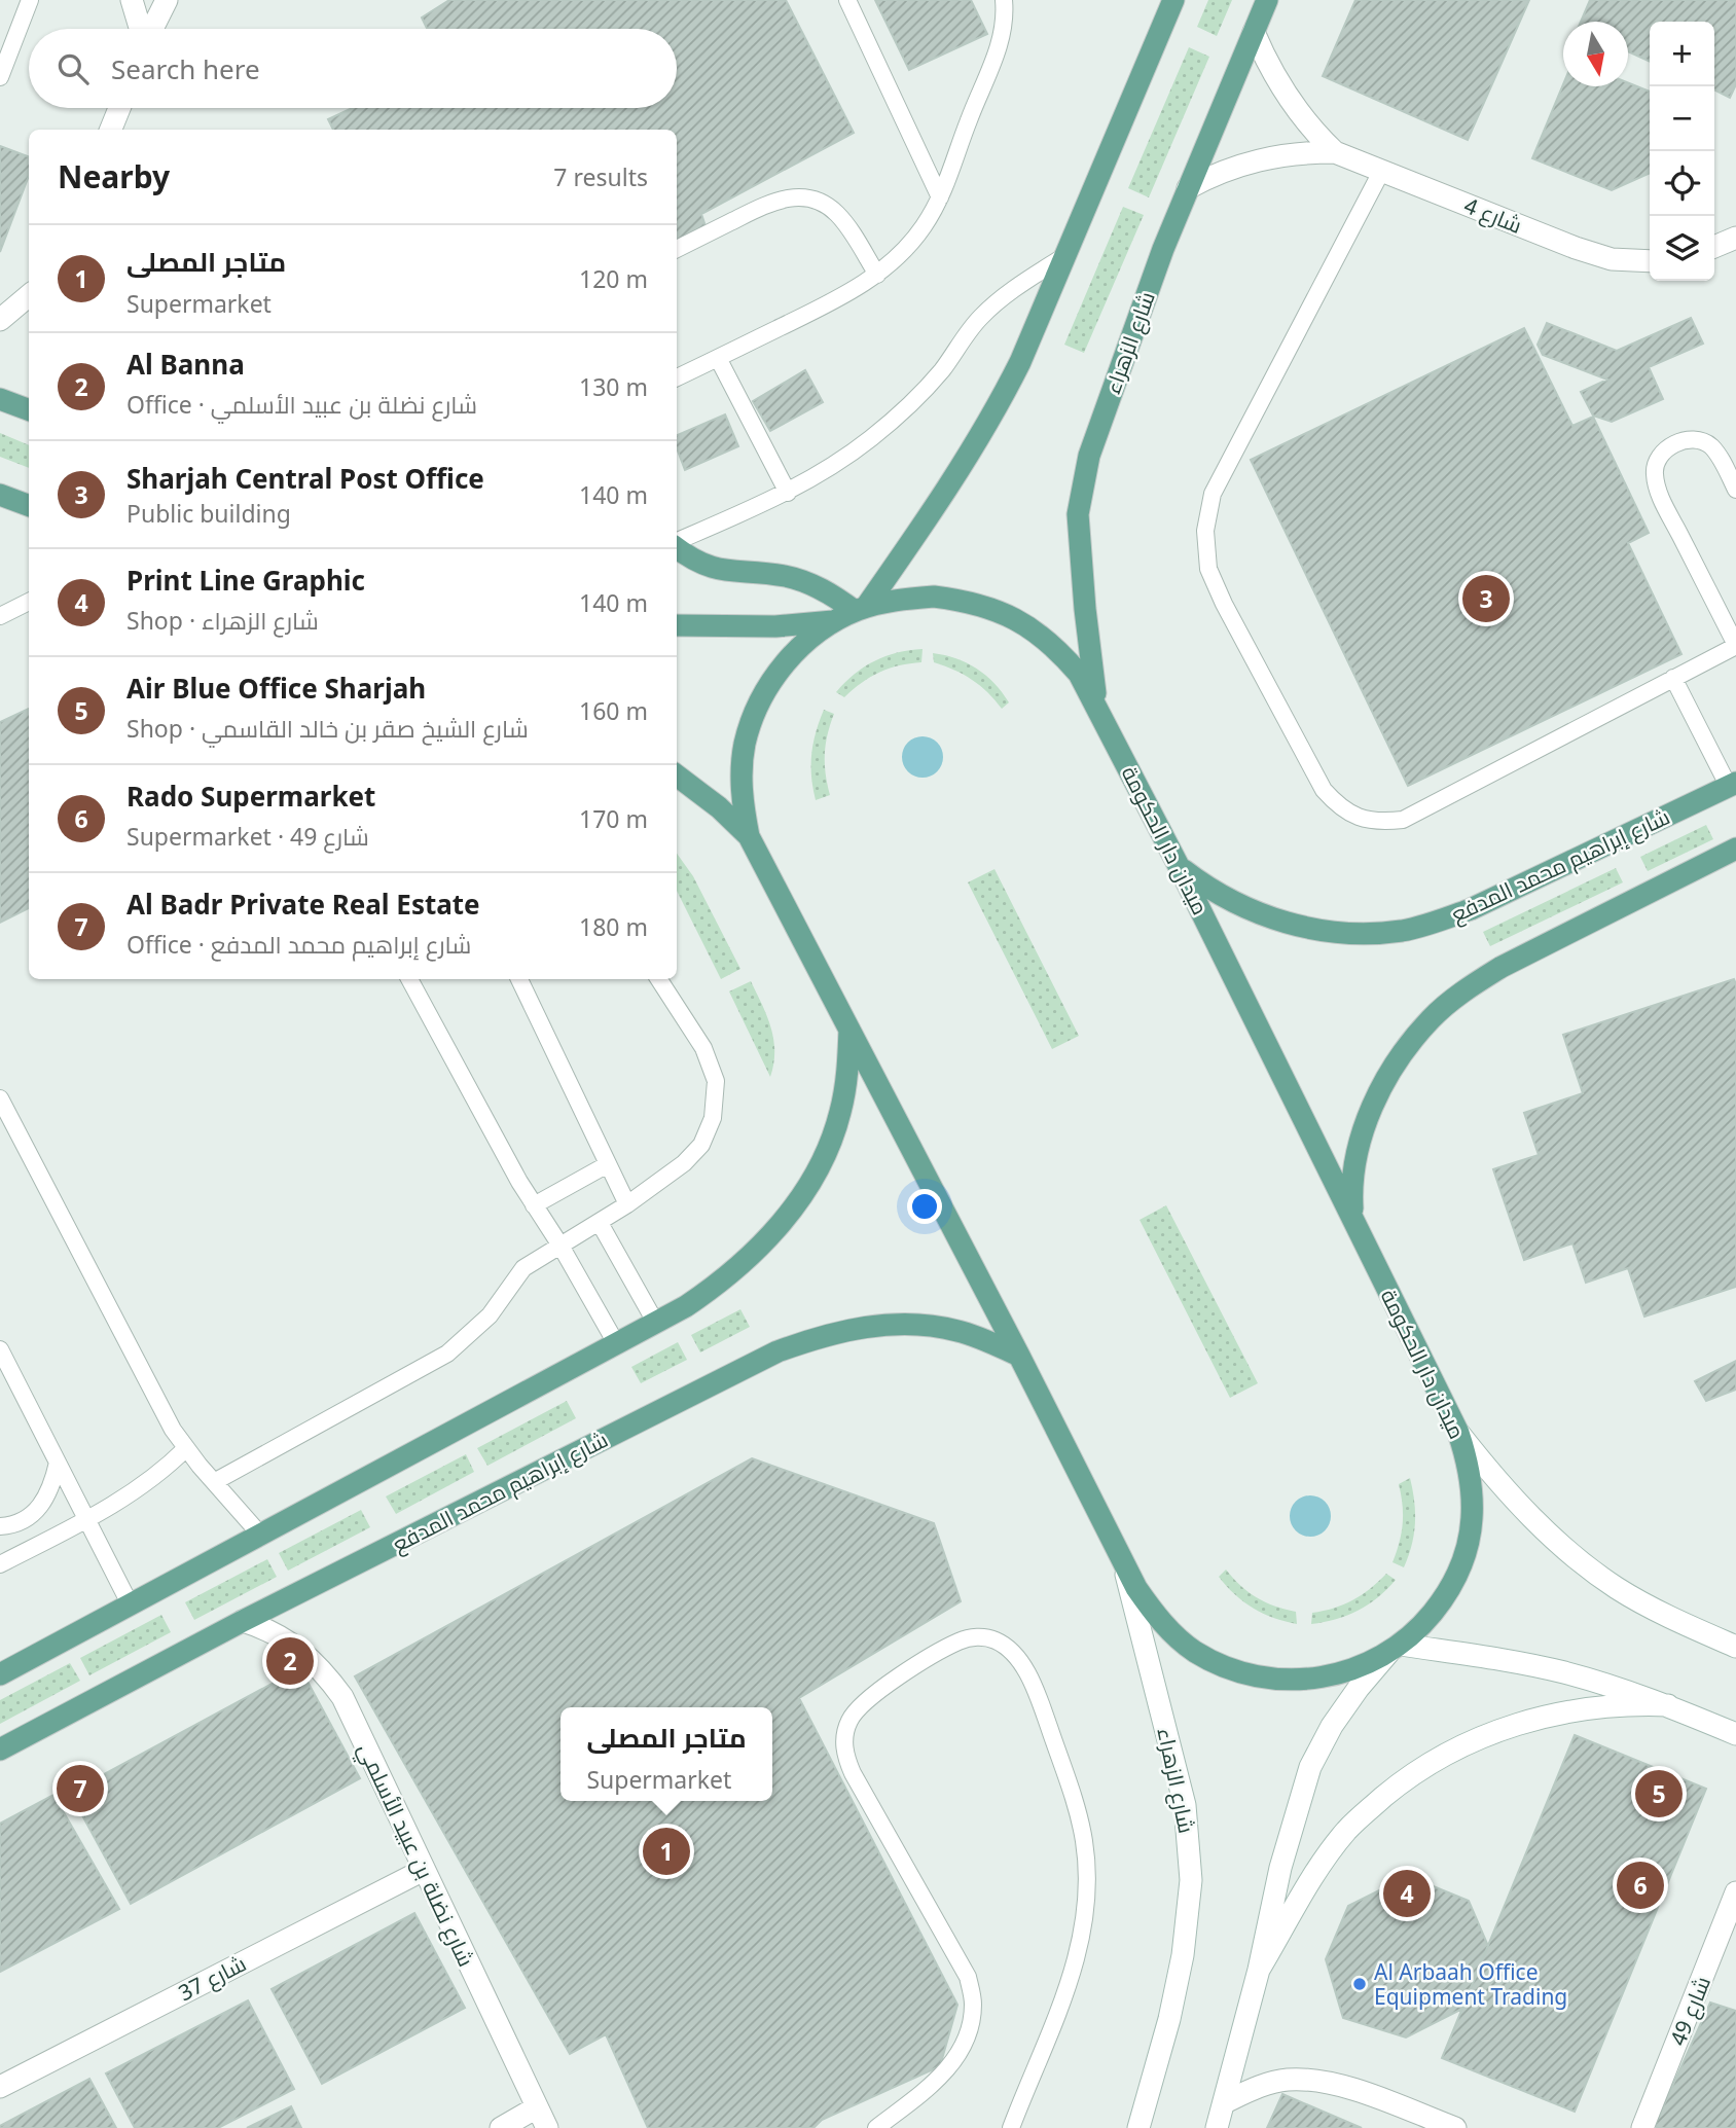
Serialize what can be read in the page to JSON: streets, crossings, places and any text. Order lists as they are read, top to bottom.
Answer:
{
  "streets": {
    "main road": ["شارع الزهراء", "ميدان دار الحكومة", "شارع إبراهيم محمد المدفع"],
    "street": [
      "شارع 4",
      "شارع نضلة بن عبيد الأسلمي",
      "شارع 37",
      "شارع 49"
    ]
  },
  "crossings": [
    ["شارع 4", "شارع الزهراء"],
    ["شارع الزهراء", "ميدان دار الحكومة"],
    ["ميدان دار الحكومة", "شارع إبراهيم محمد المدفع"],
    ["شارع إبراهيم محمد المدفع", "شارع نضلة بن عبيد الأسلمي"],
    ["شارع نضلة بن عبيد الأسلمي", "شارع 37"]
  ],
  "places": ["Al Arbaah Office Equipment Trading"],
  "north": "bottom",
  "page": {
    "map_buttons": ["+", "−"],
    "search": "Search here",
    "heading": ["Nearby", "7 results"],
    "list": [
      {
        "mark": "1",
        "name": "متاجر المصلى",
        "note": "Supermarket",
        "value": "120 m"
      },
      {
        "mark": "2",
        "name": "Al Banna",
        "note": "Office · شارع نضلة بن عبيد الأسلمي",
        "value": "130 m"
      },
      {
        "mark": "3",
        "name": "Sharjah Central Post Office",
        "note": "Public building",
        "value": "140 m"
      },
      {
        "mark": "4",
        "name": "Print Line Graphic",
        "note": "Shop · شارع الزهراء",
        "value": "140 m"
      },
      {
        "mark": "5",
        "name": "Air Blue Office Sharjah",
        "note": "Shop · شارع الشيخ صقر بن خالد القاسمي",
        "value": "160 m"
      },
      {
        "mark": "6",
        "name": "Rado Supermarket",
        "note": "Supermarket · شارع 49",
        "value": "170 m"
      },
      {
        "mark": "7",
        "name": "Al Badr Private Real Estate",
        "note": "Office · شارع إبراهيم محمد المدفع",
        "value": "180 m"
      }
    ],
    "pins": [
      "3",
      "2",
      "7",
      "5",
      "1",
      "6",
      "4"
    ],
    "popup": ["متاجر المصلى", "Supermarket"]
  }
}
